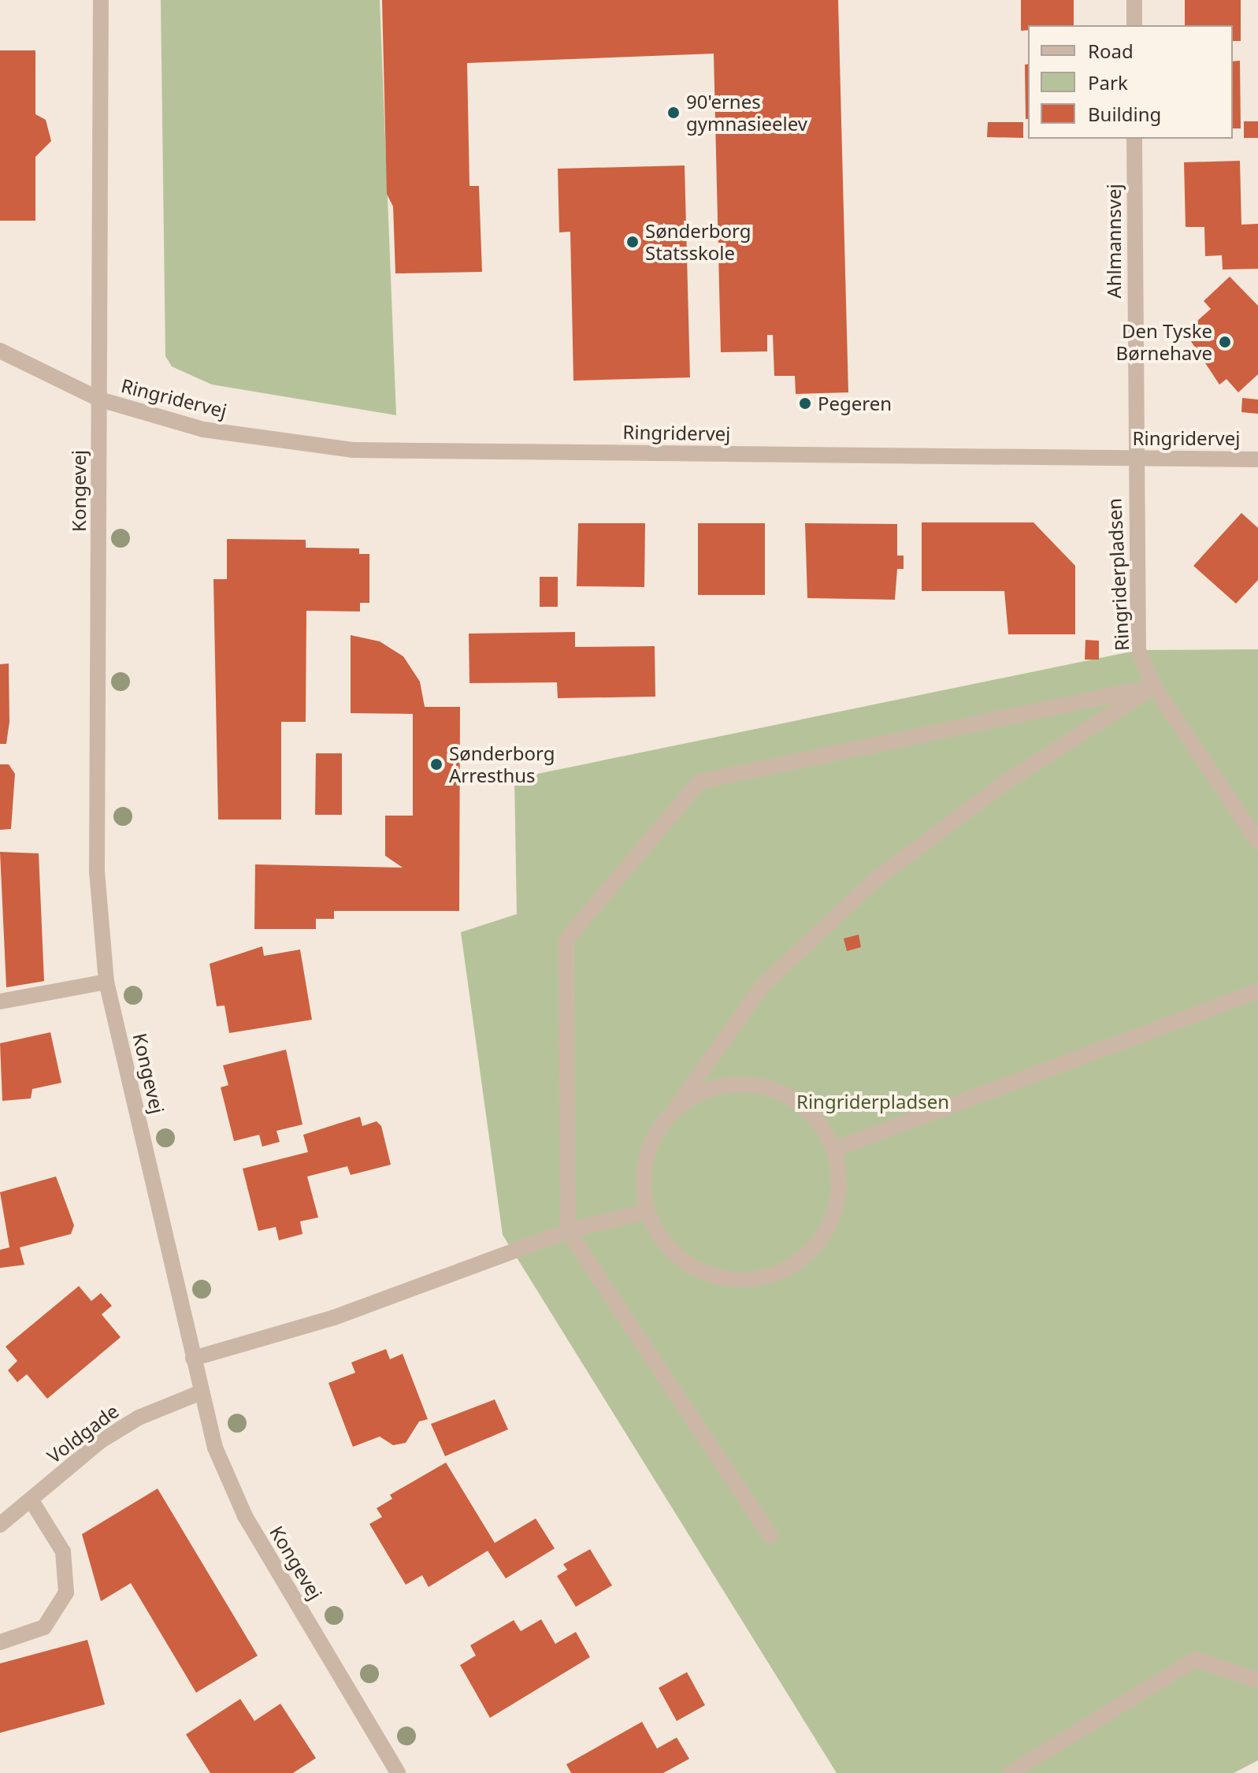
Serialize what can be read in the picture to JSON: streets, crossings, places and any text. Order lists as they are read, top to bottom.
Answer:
{
  "streets": {
    "street": [
      "Ahlmannsvej",
      "Ringridervej",
      "Kongevej",
      "Ringriderpladsen",
      "Voldgade"
    ]
  },
  "crossings": [
    ["Ahlmannsvej", "Ringridervej"],
    ["Ahlmannsvej", "Ringriderpladsen"],
    ["Ringridervej", "Kongevej"],
    ["Ringridervej", "Ringriderpladsen"],
    ["Kongevej", "Voldgade"]
  ],
  "parks": ["Ringriderpladsen"],
  "places": [
    "90'ernes gymnasieelev",
    "Sønderborg Statsskole",
    "Den Tyske Børnehave",
    "Pegeren",
    "Sønderborg Arresthus"
  ],
  "legend": ["Road", "Park", "Building"]
}
